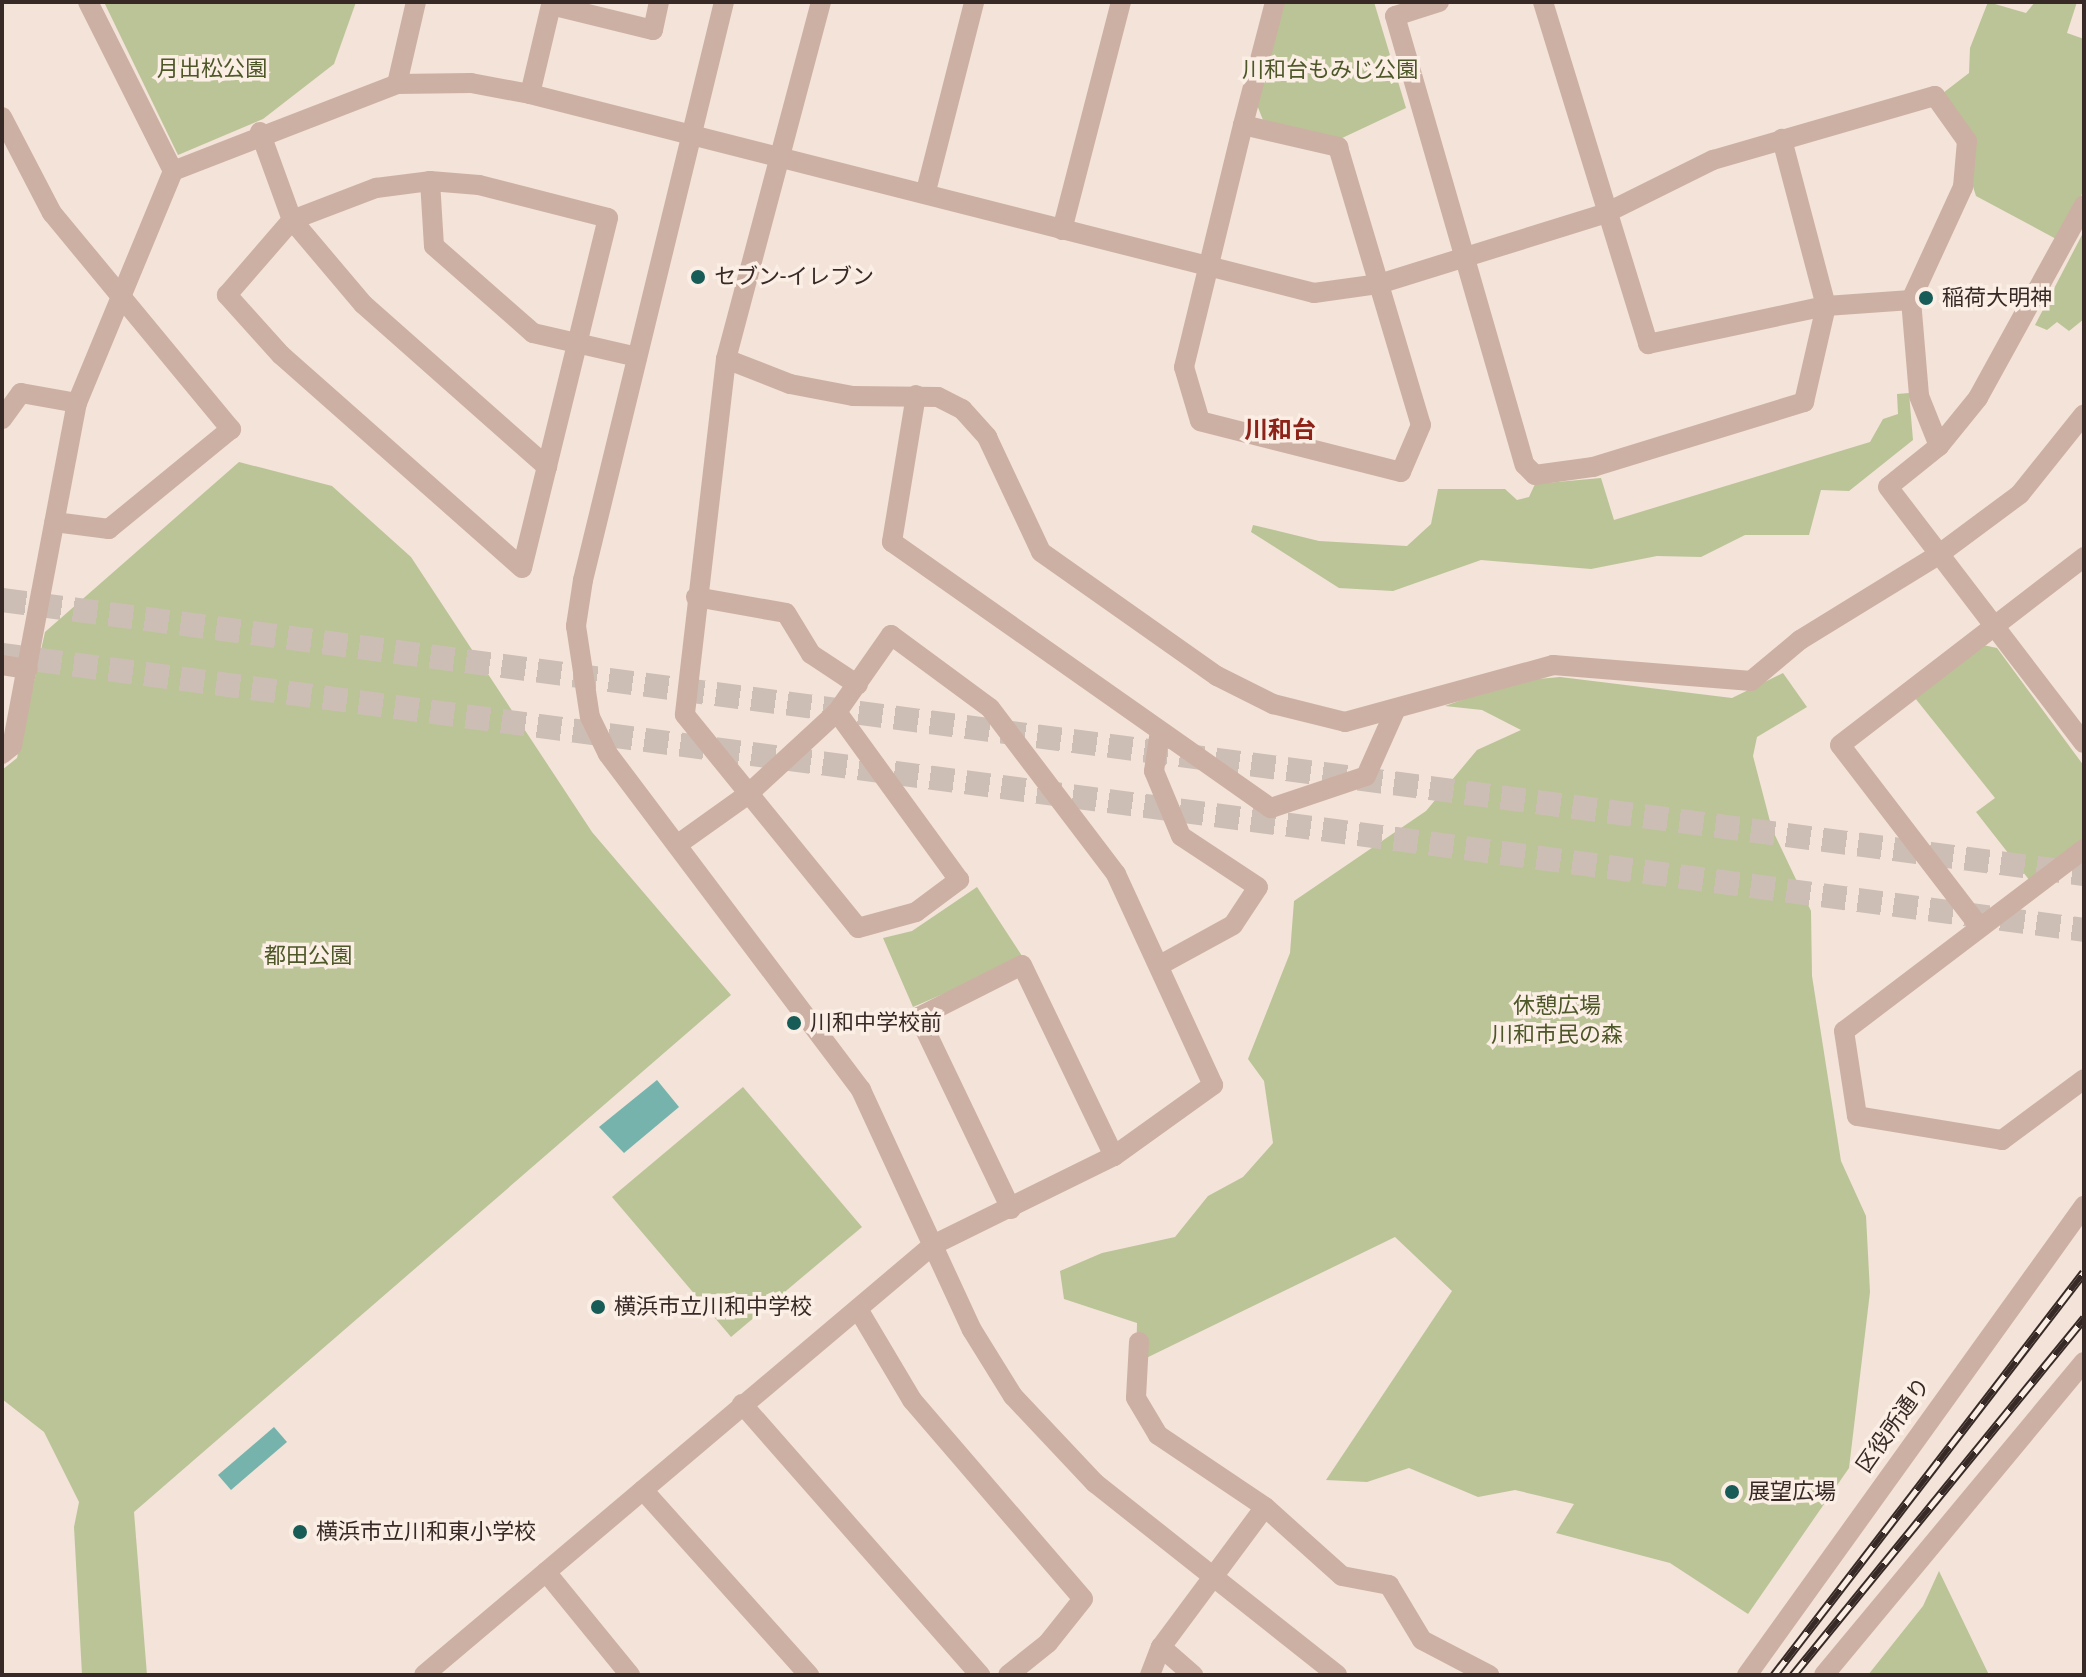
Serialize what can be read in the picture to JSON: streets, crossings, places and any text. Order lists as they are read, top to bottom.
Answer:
{
  "streets": {
    "street": ["区役所通り"]
  },
  "districts": ["川和台"],
  "parks": [
    "月出松公園",
    "川和台もみじ公園",
    "都田公園",
    "休憩広場",
    "川和市民の森"
  ],
  "places": [
    "セブン-イレブン",
    "稲荷大明神",
    "川和中学校前",
    "横浜市立川和中学校",
    "展望広場",
    "横浜市立川和東小学校"
  ]
}
